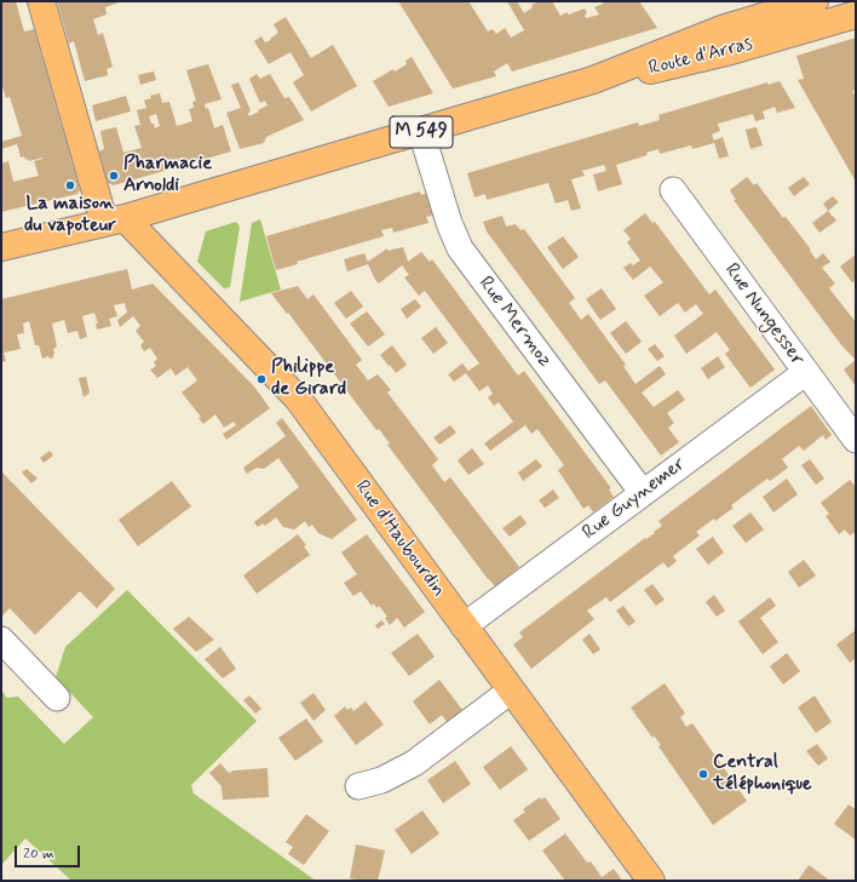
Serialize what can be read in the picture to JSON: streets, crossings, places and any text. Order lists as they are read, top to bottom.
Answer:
{
  "streets": {
    "main road": ["M 549", "Rue d'Haubourdin"],
    "street": ["Rue Nungesser", "Rue Mermoz", "Rue Guynemer"]
  },
  "crossings": [
    ["M 549", "Rue Mermoz"],
    ["M 549", "Rue d'Haubourdin"],
    ["Rue Nungesser", "Rue Guynemer"],
    ["Rue Mermoz", "Rue Guynemer"],
    ["Rue Guynemer", "Rue d'Haubourdin"]
  ],
  "places": [
    "Pharmacie Arnoldi",
    "La maison du vapoteur",
    "Philippe de Girard",
    "Central téléphonique"
  ],
  "scale_bar": "20 m"
}
